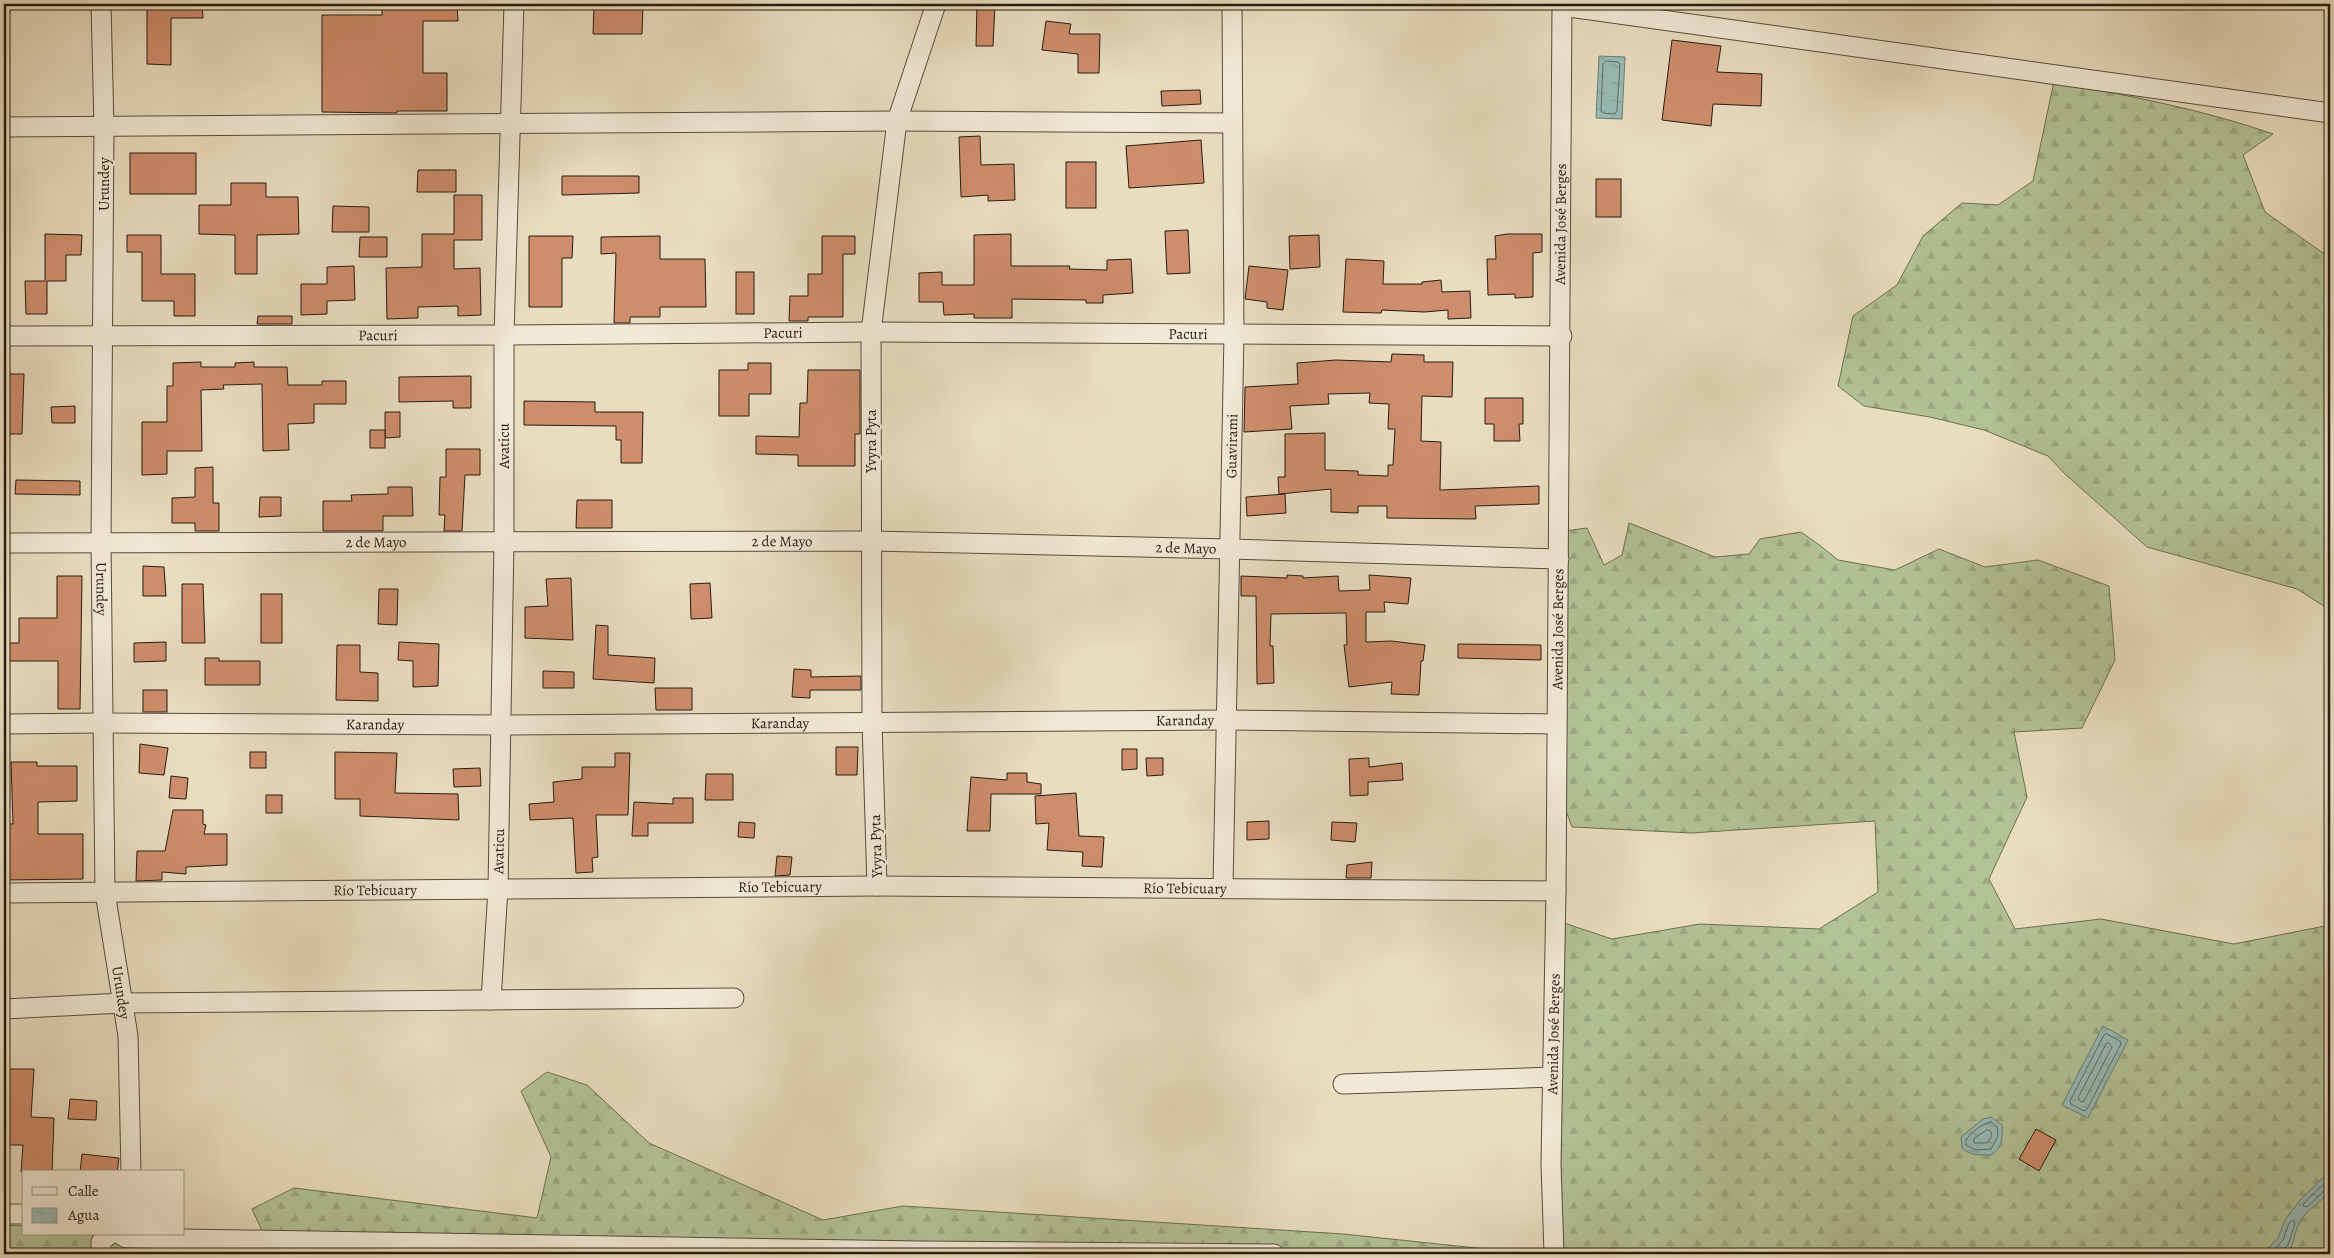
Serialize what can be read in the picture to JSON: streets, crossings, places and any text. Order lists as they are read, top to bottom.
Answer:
{
  "streets": {
    "street": [
      "Urundey",
      "Avenida José Berges",
      "Pacuri",
      "Yvyra Pyta",
      "Avaticu",
      "Guavirami",
      "2 de Mayo",
      "Karanday",
      "Río Tebicuary"
    ]
  },
  "crossings": [
    ["Urundey", "Pacuri"],
    ["Urundey", "2 de Mayo"],
    ["Urundey", "Karanday"],
    ["Urundey", "Río Tebicuary"],
    ["Avenida José Berges", "Pacuri"],
    ["Avenida José Berges", "2 de Mayo"],
    ["Avenida José Berges", "Karanday"],
    ["Avenida José Berges", "Río Tebicuary"],
    ["Pacuri", "Yvyra Pyta"],
    ["Pacuri", "Avaticu"],
    ["Pacuri", "Guavirami"],
    ["Yvyra Pyta", "2 de Mayo"],
    ["Yvyra Pyta", "Karanday"],
    ["Yvyra Pyta", "Río Tebicuary"],
    ["Avaticu", "2 de Mayo"],
    ["Avaticu", "Karanday"],
    ["Avaticu", "Río Tebicuary"],
    ["Guavirami", "2 de Mayo"],
    ["Guavirami", "Karanday"],
    ["Guavirami", "Río Tebicuary"]
  ],
  "legend": ["Calle", "Agua"]
}
